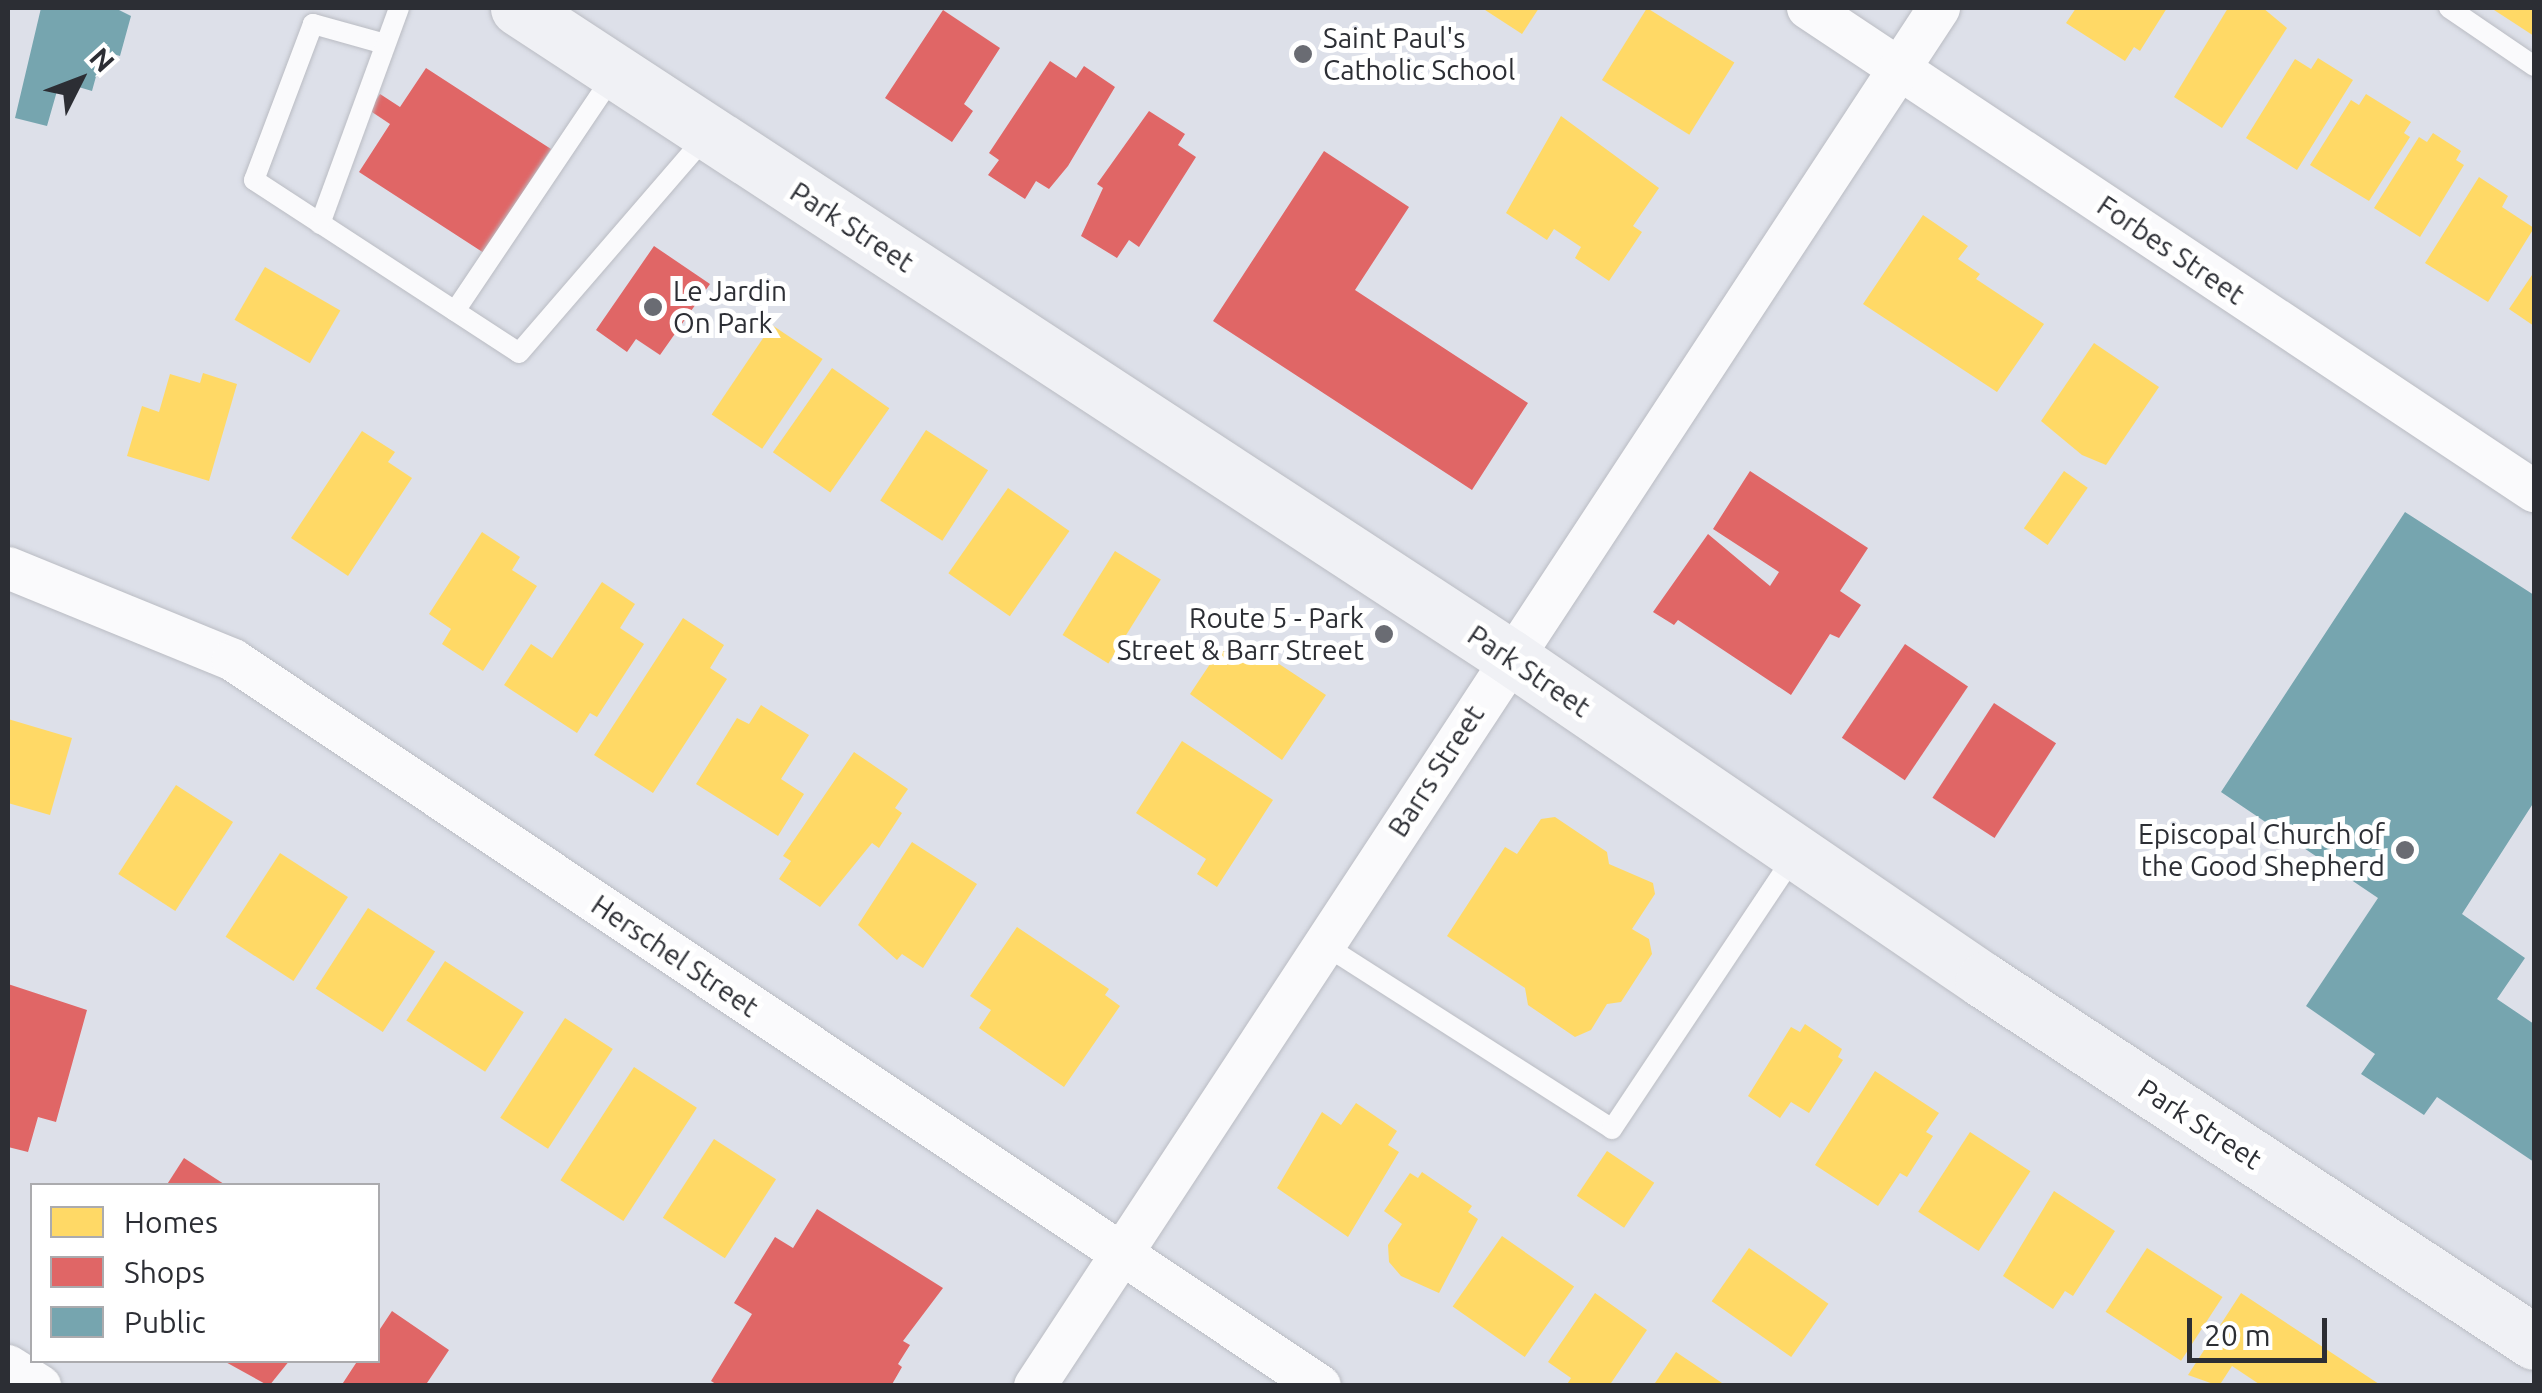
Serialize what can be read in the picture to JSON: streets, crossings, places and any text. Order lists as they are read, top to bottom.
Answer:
{
  "streets": {
    "street": [
      "Park Street",
      "Forbes Street",
      "Barrs Street",
      "Herschel Street"
    ]
  },
  "crossings": [
    ["Park Street", "Barrs Street"],
    ["Forbes Street", "Barrs Street"],
    ["Barrs Street", "Herschel Street"]
  ],
  "places": [
    "Saint Paul's Catholic School",
    "Le Jardin On Park",
    "Route 5 - Park Street & Barr Street",
    "Episcopal Church of the Good Shepherd"
  ],
  "legend": ["Homes", "Shops", "Public"],
  "scale_bar": "20 m",
  "north": "top right"
}
